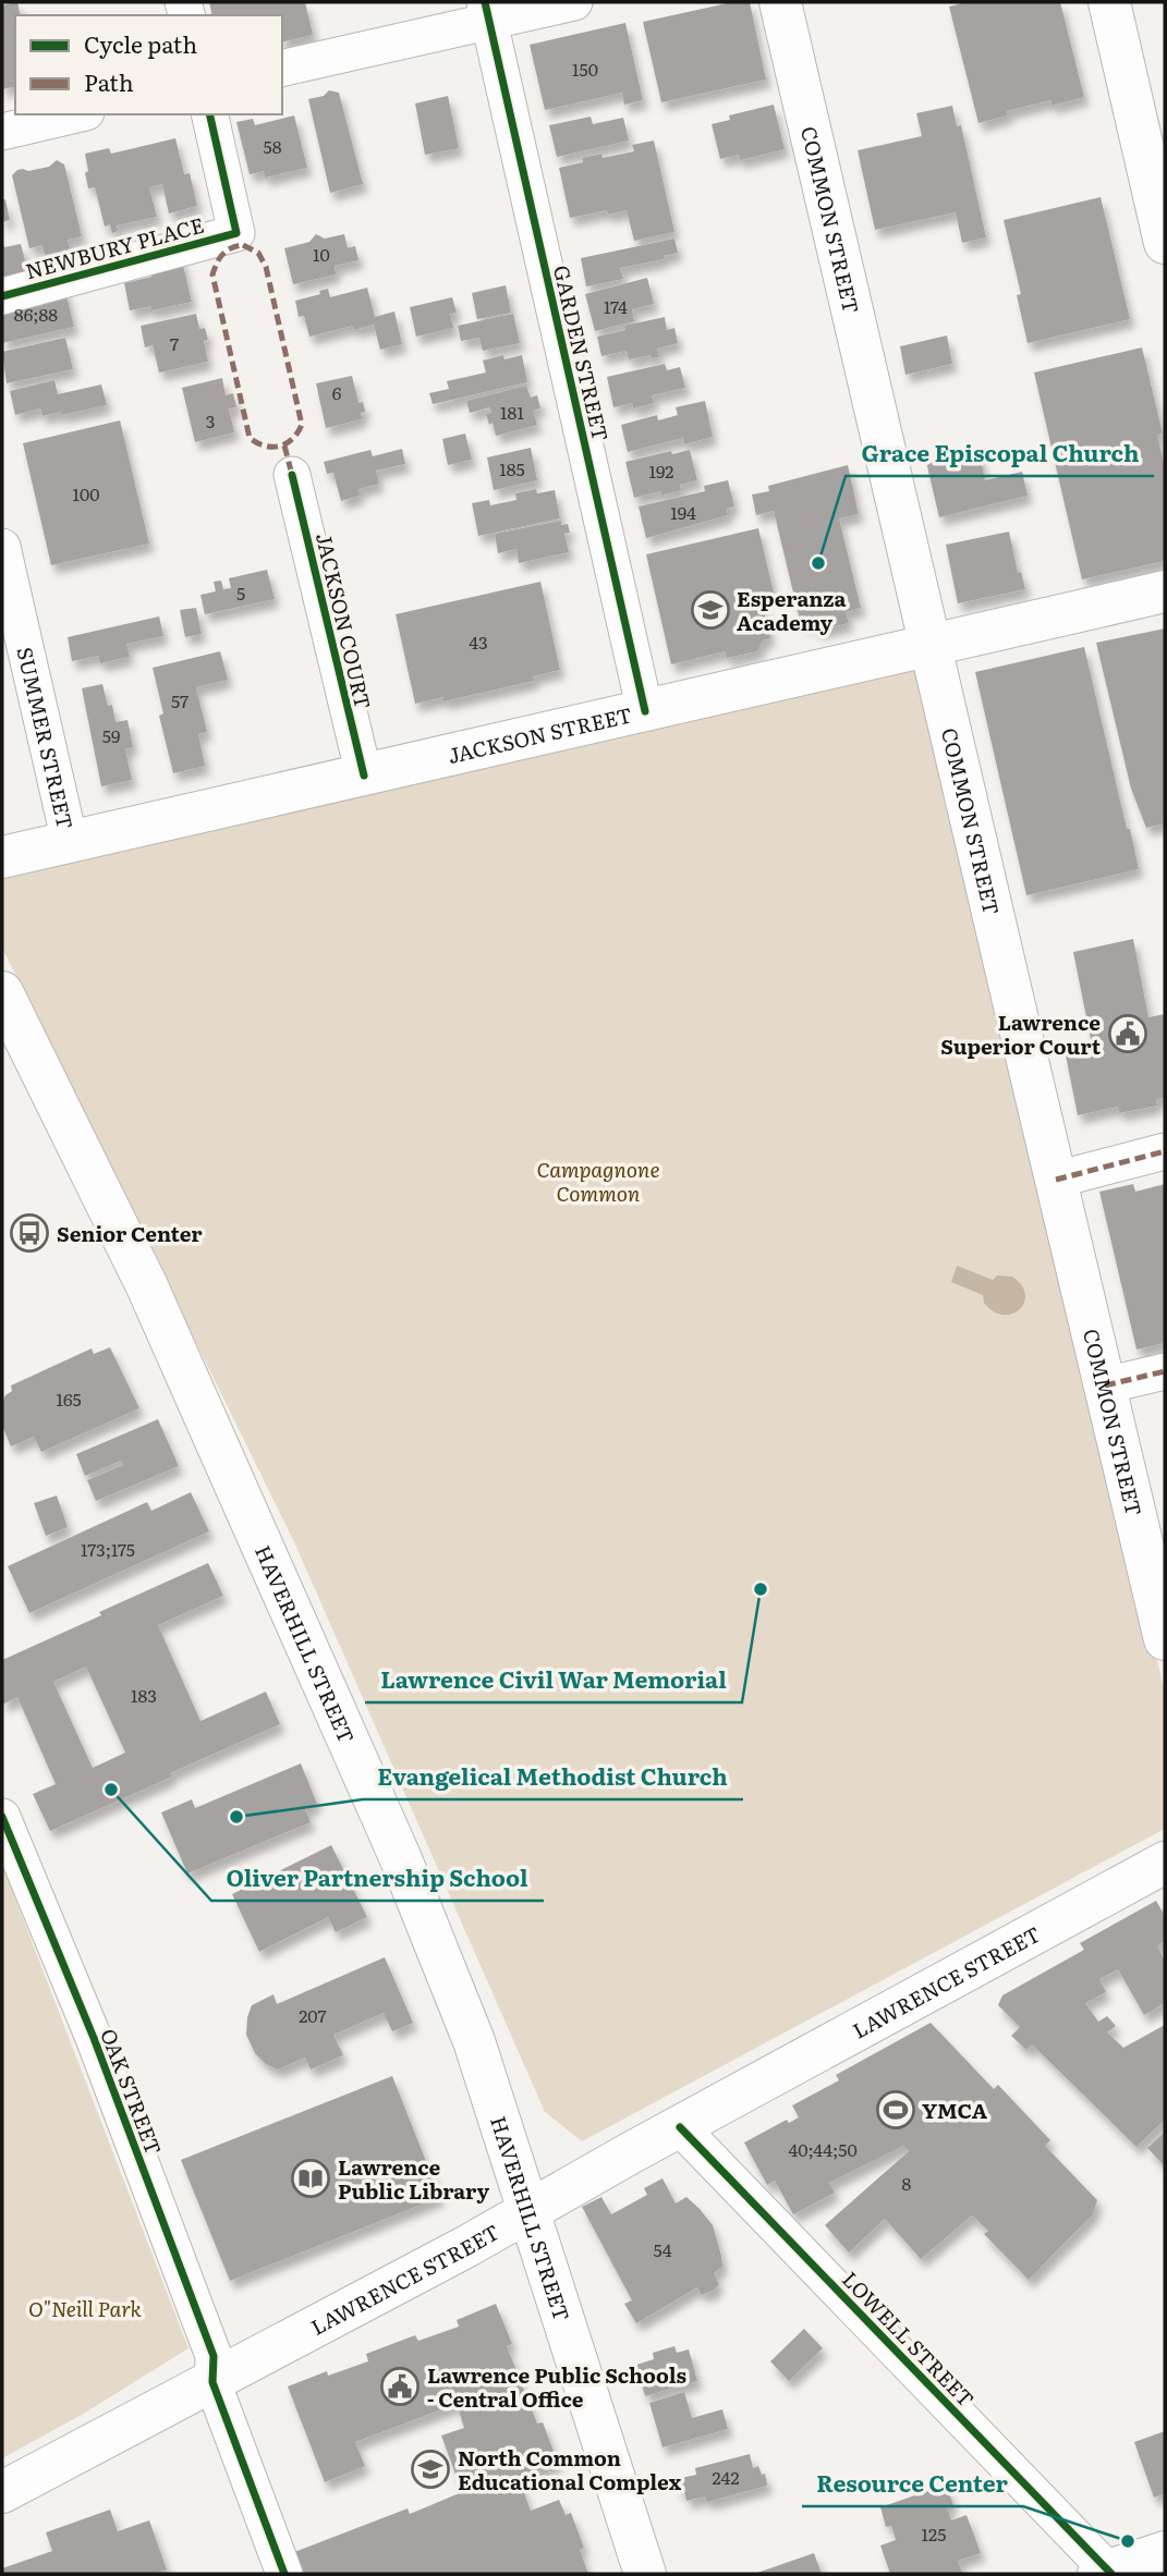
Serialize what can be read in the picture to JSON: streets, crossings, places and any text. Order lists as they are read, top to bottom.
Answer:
{
  "streets": {
    "main road": [
      "COMMON STREET",
      "JACKSON STREET",
      "HAVERHILL STREET",
      "LAWRENCE STREET"
    ],
    "street": [
      "NEWBURY PLACE",
      "GARDEN STREET",
      "JACKSON COURT",
      "SUMMER STREET",
      "OAK STREET",
      "LOWELL STREET"
    ]
  },
  "crossings": [
    ["COMMON STREET", "JACKSON STREET"],
    ["GARDEN STREET", "JACKSON STREET"],
    ["JACKSON COURT", "JACKSON STREET"],
    ["JACKSON STREET", "SUMMER STREET"],
    ["HAVERHILL STREET", "LAWRENCE STREET"],
    ["LAWRENCE STREET", "OAK STREET"],
    ["LAWRENCE STREET", "LOWELL STREET"]
  ],
  "parks": ["Campagnone Common", "O\"Neill Park"],
  "places": {
    "other": [
      "Grace Episcopal Church",
      "Lawrence Civil War Memorial",
      "Oliver Partnership School",
      "Evangelical Methodist Church",
      "Resource Center"
    ],
    "school or university": ["Esperanza Academy", "North Common Educational Complex"],
    "public building": ["Lawrence Superior Court", "Lawrence Public Schools - Central Office"],
    "bus stop": ["Senior Center"],
    "sports": ["YMCA"],
    "library": ["Lawrence Public Library"]
  },
  "house_numbers": [
    "150",
    "58",
    "10",
    "174",
    "86;88",
    "7",
    "6",
    "181",
    "3",
    "185",
    "192",
    "100",
    "194",
    "5",
    "43",
    "57",
    "59",
    "165",
    "173;175",
    "183",
    "207",
    "40;44;50",
    "8",
    "54",
    "242",
    "125"
  ],
  "legend": ["Cycle path", "Path"]
}
